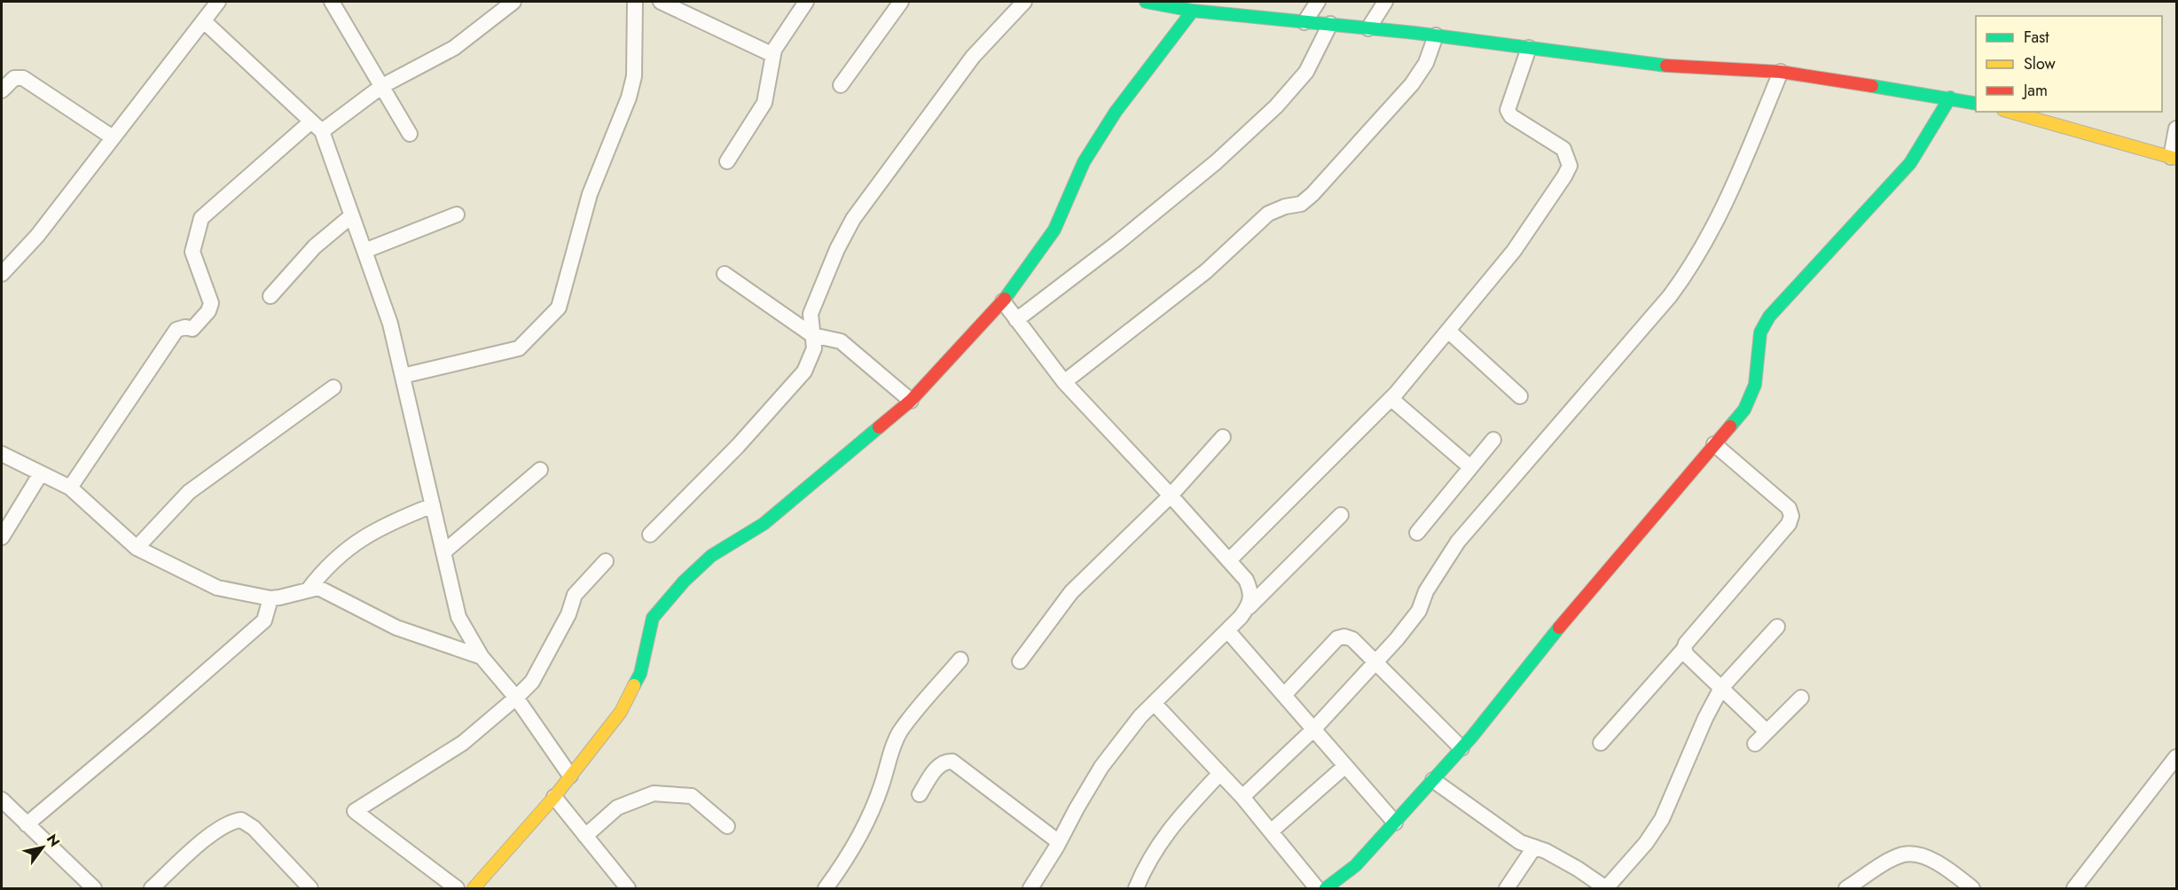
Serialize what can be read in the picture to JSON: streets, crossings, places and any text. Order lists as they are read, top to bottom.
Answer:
{
  "legend": ["Fast", "Slow", "Jam"],
  "north": "top right"
}
